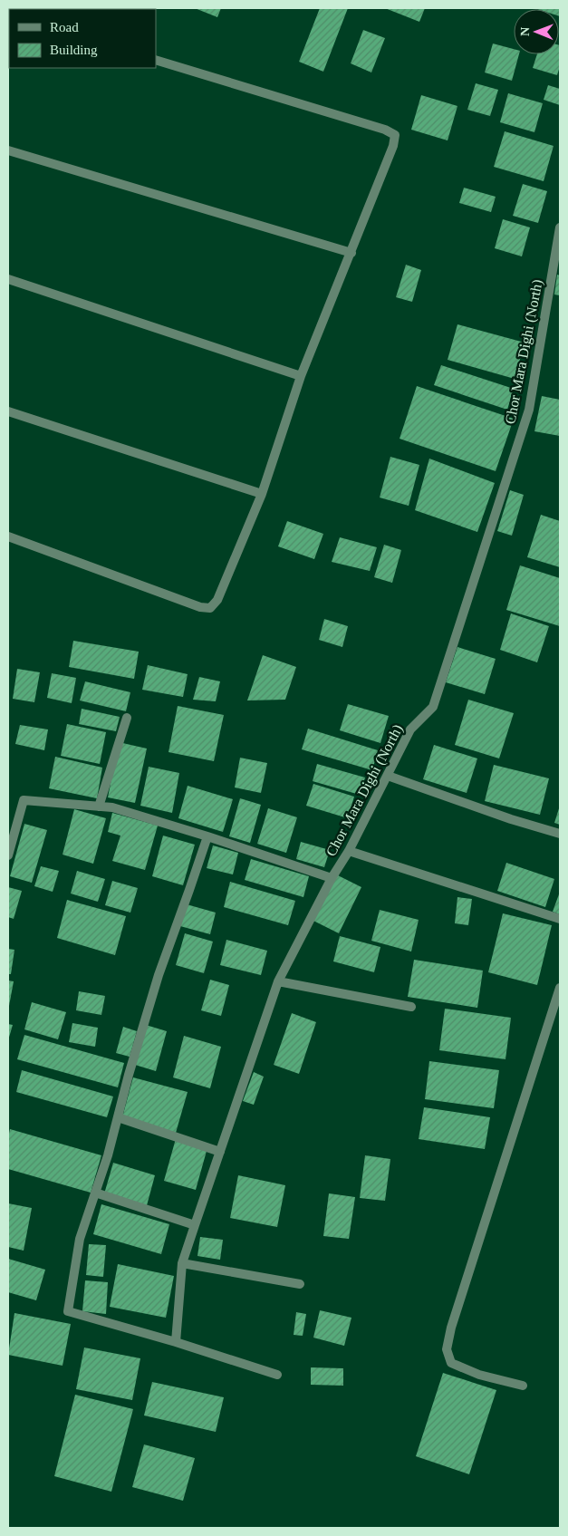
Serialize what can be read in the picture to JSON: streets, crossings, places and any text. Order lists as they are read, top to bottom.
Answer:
{
  "streets": {
    "street": ["Chor Mara Dighi (North)"]
  },
  "legend": ["Road", "Building"],
  "north": "left"
}
